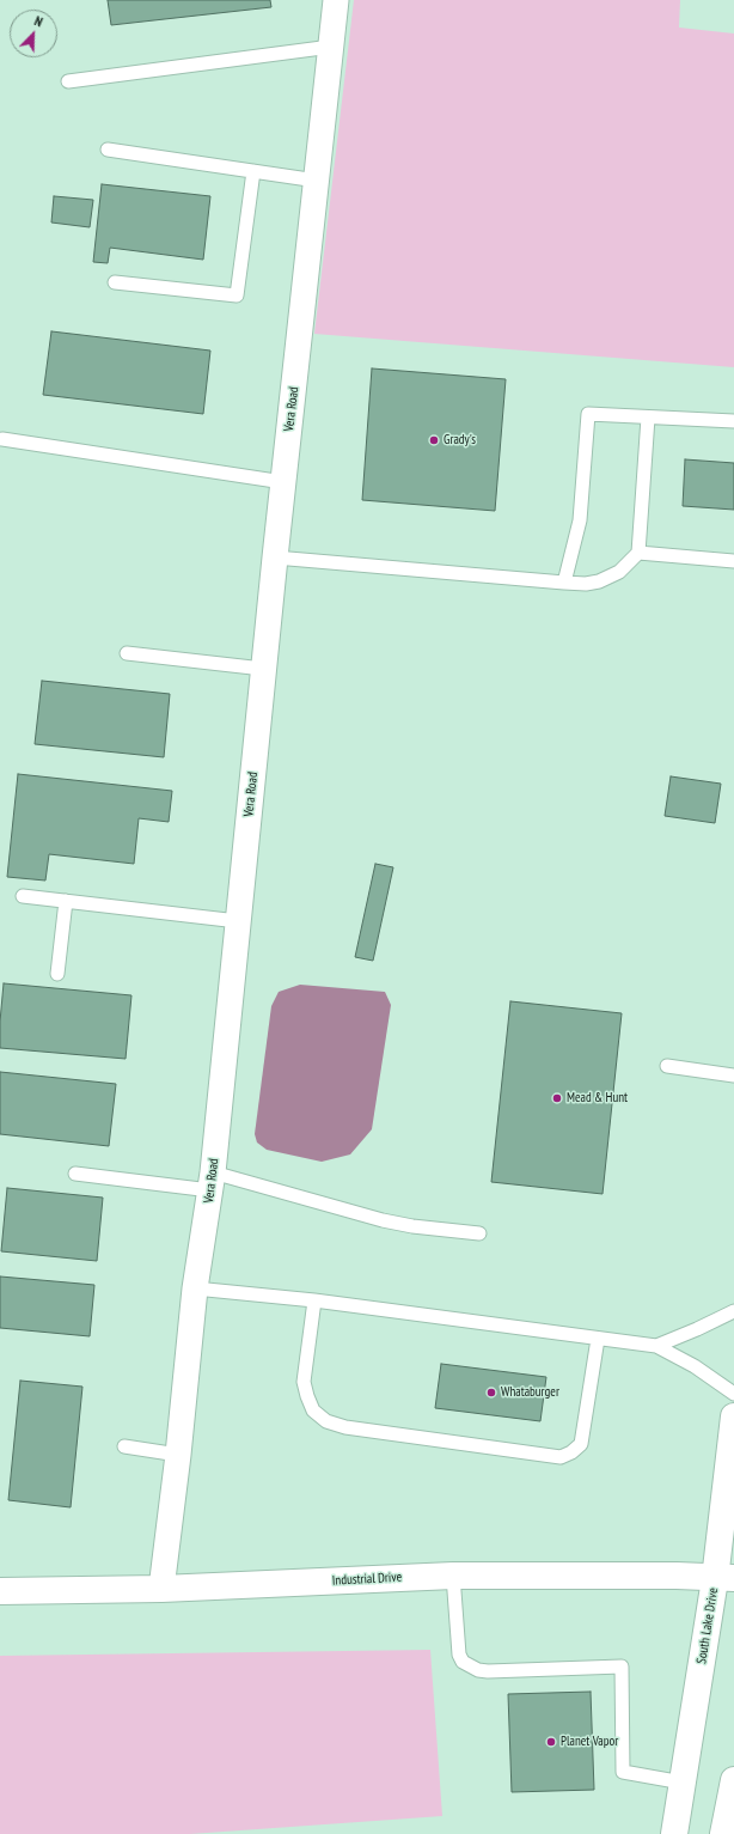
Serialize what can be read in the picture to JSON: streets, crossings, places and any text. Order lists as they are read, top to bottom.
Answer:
{
  "streets": {
    "street": ["Vera Road", "Industrial Drive", "South Lake Drive"]
  },
  "crossings": [
    ["Vera Road", "Industrial Drive"],
    ["Industrial Drive", "South Lake Drive"]
  ],
  "places": [
    "Grady's",
    "Mead & Hunt",
    "Whataburger",
    "Planet Vapor"
  ],
  "north": "top right"
}
